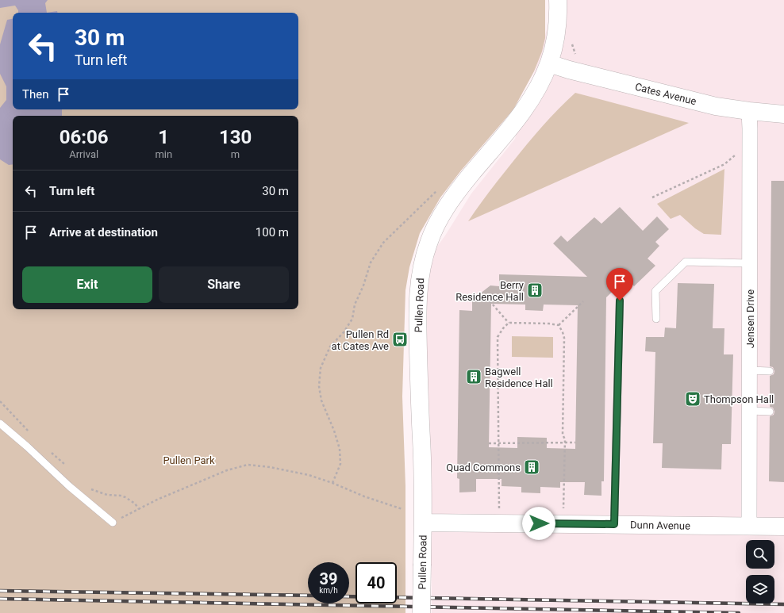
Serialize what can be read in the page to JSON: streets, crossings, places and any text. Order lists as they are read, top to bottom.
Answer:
{
  "streets": {
    "main road": ["Cates Avenue", "Pullen Road", "Dunn Avenue"],
    "street": ["Jensen Drive"]
  },
  "crossings": [
    ["Cates Avenue", "Pullen Road"],
    ["Cates Avenue", "Jensen Drive"],
    ["Pullen Road", "Dunn Avenue"],
    ["Jensen Drive", "Dunn Avenue"]
  ],
  "parks": ["Pullen Park"],
  "places": {
    "building": ["Berry Residence Hall", "Bagwell Residence Hall", "Quad Commons"],
    "bus stop": ["Pullen Rd at Cates Ave"],
    "theatre": ["Thompson Hall"]
  },
  "page": {
    "turn": ["30 m", "Turn left"],
    "then": "Then",
    "eta": [
      "06:06",
      "Arrival",
      "1",
      "min",
      "130",
      "m"
    ],
    "list": [
      {
        "name": "Turn left",
        "value": "30 m"
      },
      {
        "name": "Arrive at destination",
        "value": "100 m"
      }
    ],
    "buttons": ["Exit", "Share"],
    "speed": "39 km/h",
    "limit": "40"
  }
}
